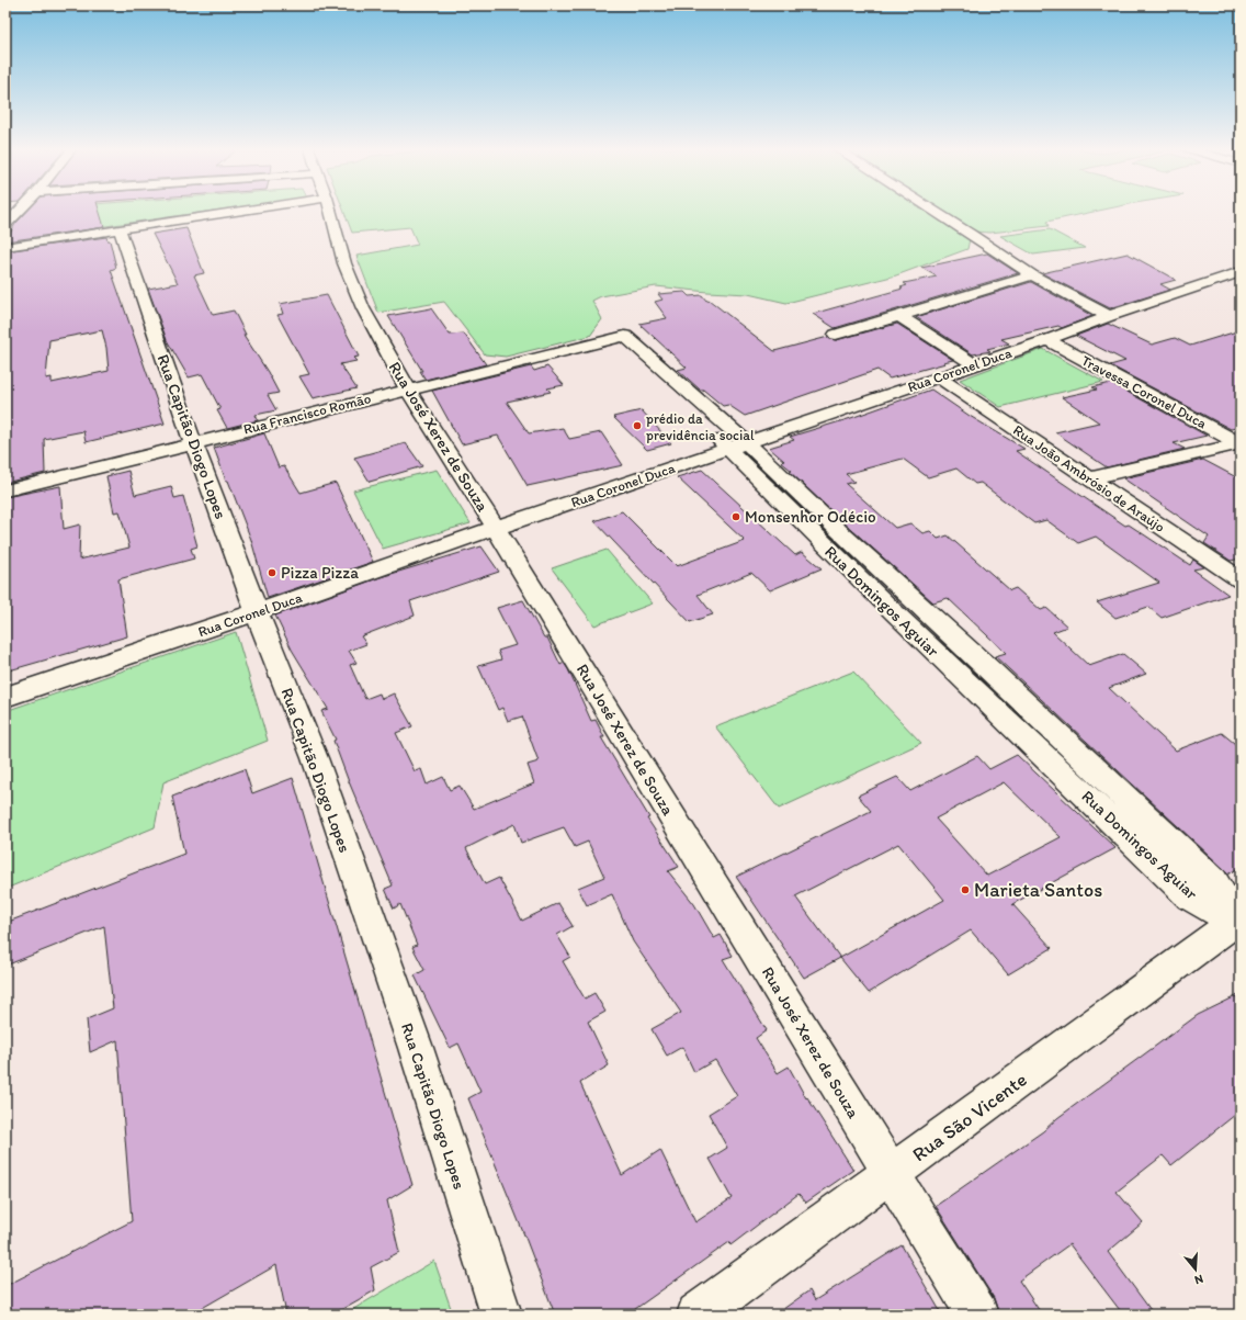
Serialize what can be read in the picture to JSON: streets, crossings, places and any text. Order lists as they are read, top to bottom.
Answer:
{
  "streets": {
    "street": [
      "Rua Coronel Duca",
      "Travessa Coronel Duca",
      "Rua Francisco Romão",
      "Rua Capitão Diogo Lopes",
      "Rua José Xerez de Souza",
      "Rua João Ambrósio de Araújo",
      "Rua Domingos Aguiar",
      "Rua São Vicente"
    ]
  },
  "crossings": [
    ["Rua Coronel Duca", "Travessa Coronel Duca"],
    ["Rua Coronel Duca", "Rua Capitão Diogo Lopes"],
    ["Rua Coronel Duca", "Rua José Xerez de Souza"],
    ["Rua Coronel Duca", "Rua João Ambrósio de Araújo"],
    ["Rua Coronel Duca", "Rua Domingos Aguiar"],
    ["Rua Francisco Romão", "Rua Capitão Diogo Lopes"],
    ["Rua Francisco Romão", "Rua José Xerez de Souza"],
    ["Rua Francisco Romão", "Rua Domingos Aguiar"],
    ["Rua José Xerez de Souza", "Rua São Vicente"],
    ["Rua Domingos Aguiar", "Rua São Vicente"]
  ],
  "places": [
    "prédio da previdência social",
    "Monsenhor Odécio",
    "Pizza Pizza",
    "Marieta Santos"
  ],
  "north": "bottom"
}
